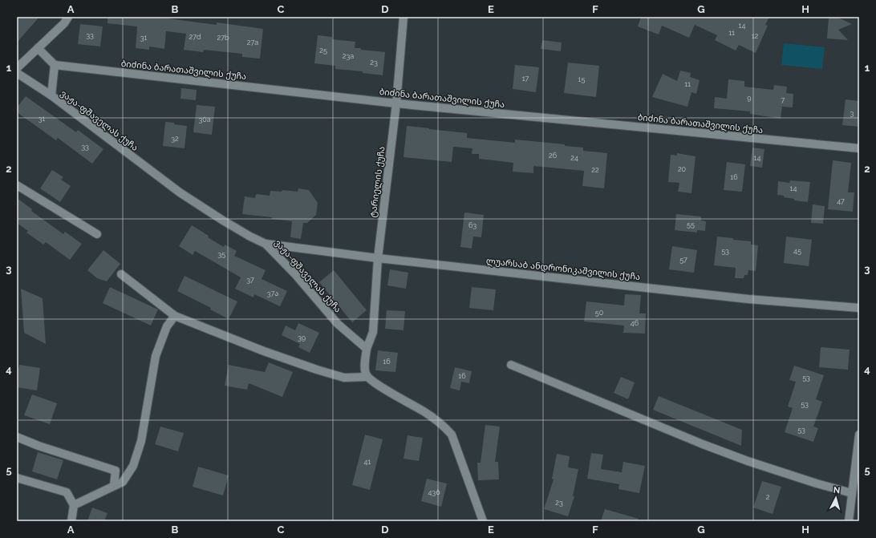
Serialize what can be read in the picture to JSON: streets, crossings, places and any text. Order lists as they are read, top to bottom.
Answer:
{
  "streets": {
    "street": [
      "ბიძინა ბარათაშვილის ქუჩა",
      "ვაჟა-ფშაველას ქუჩა",
      "ტარიელის ქუჩა",
      "ლუარსაბ ანდრონიკაშვილის ქუჩა"
    ]
  },
  "crossings": [
    ["ბიძინა ბარათაშვილის ქუჩა", "ტარიელის ქუჩა"],
    ["ვაჟა-ფშაველას ქუჩა", "ტარიელის ქუჩა"],
    ["ვაჟა-ფშაველას ქუჩა", "ლუარსაბ ანდრონიკაშვილის ქუჩა"],
    ["ტარიელის ქუჩა", "ლუარსაბ ანდრონიკაშვილის ქუჩა"]
  ],
  "house_numbers": [
    "14",
    "11",
    "33",
    "12",
    "27d",
    "31",
    "27b",
    "27a",
    "25",
    "23a",
    "23",
    "17",
    "15",
    "11",
    "9",
    "7",
    "3",
    "31",
    "30a",
    "32",
    "33",
    "26",
    "24",
    "14",
    "20",
    "22",
    "16",
    "14",
    "47",
    "55",
    "63",
    "53",
    "45",
    "35",
    "57",
    "37",
    "37ა",
    "50",
    "46",
    "39",
    "16",
    "16",
    "53",
    "53",
    "53",
    "41",
    "43ბ",
    "2",
    "23"
  ],
  "north": "top",
  "grid": {
    "columns": [
      "A",
      "B",
      "C",
      "D",
      "E",
      "F",
      "G",
      "H"
    ],
    "rows": [
      "1",
      "2",
      "3",
      "4",
      "5"
    ]
  }
}
